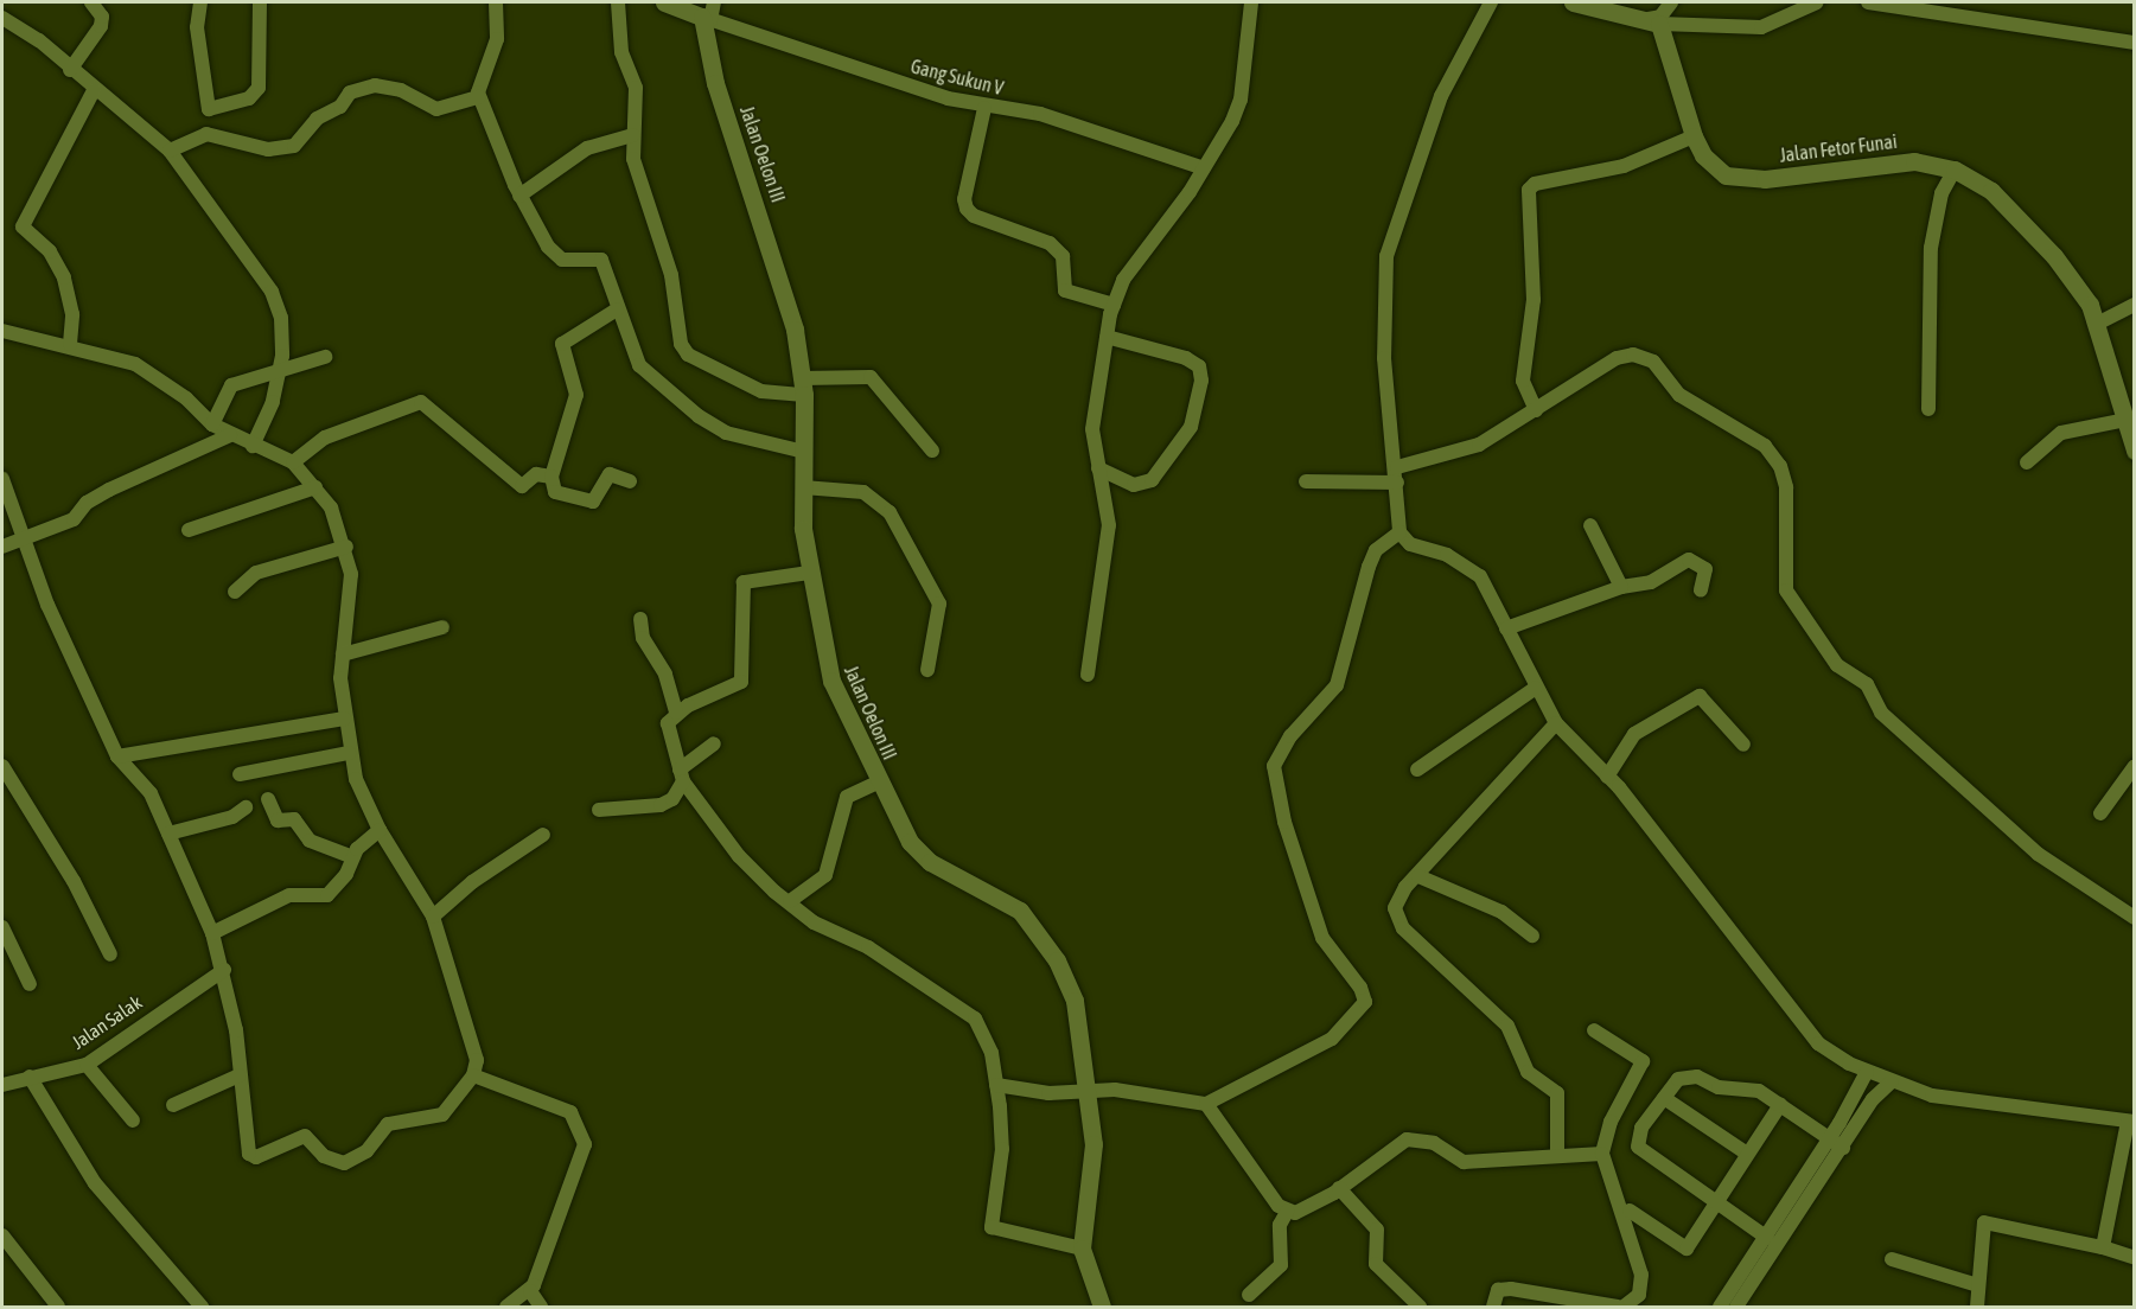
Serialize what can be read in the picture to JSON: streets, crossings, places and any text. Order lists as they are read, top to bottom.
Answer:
{
  "streets": {
    "street": [
      "Gang Sukun V",
      "Jalan Fetor Funai",
      "Jalan Oelon III",
      "Jalan Salak"
    ]
  },
  "crossings": [
    ["Gang Sukun V", "Jalan Oelon III"]
  ]
}
